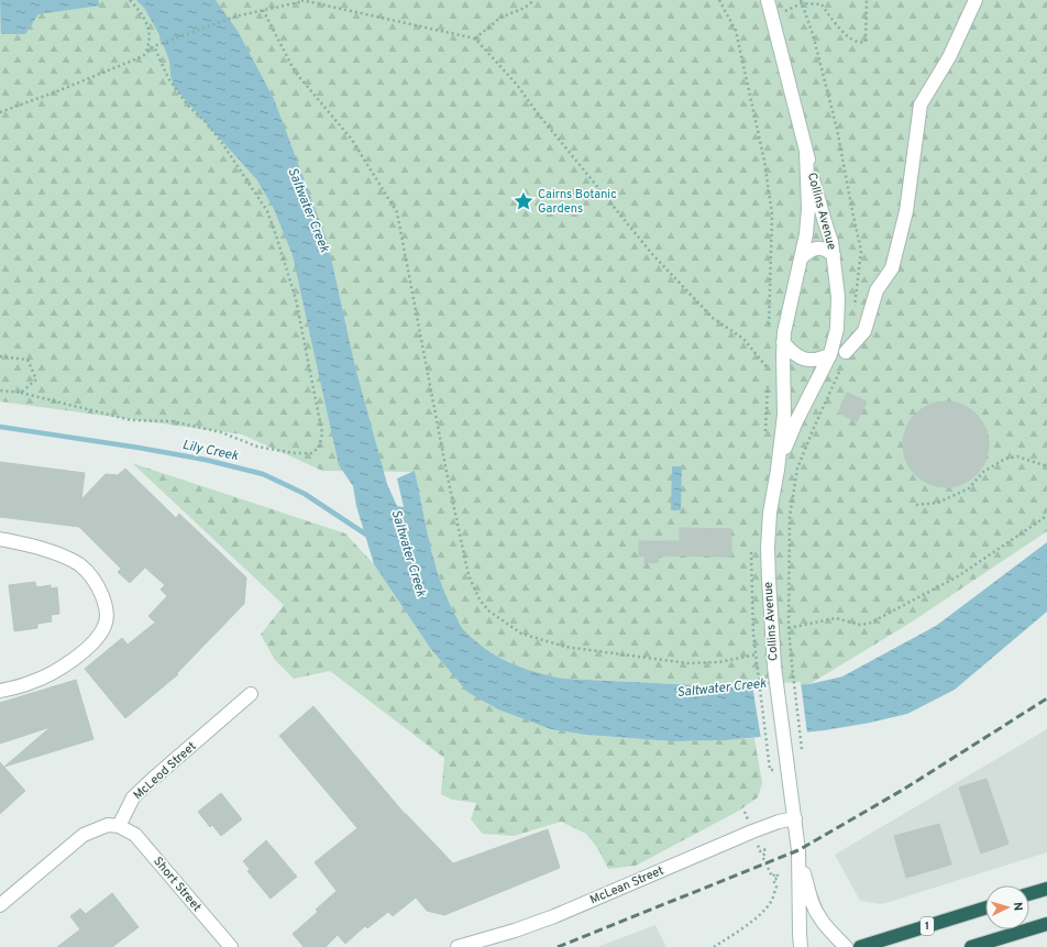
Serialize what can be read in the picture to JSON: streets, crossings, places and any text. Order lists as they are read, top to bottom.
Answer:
{
  "streets": {
    "highway": ["1"],
    "street": [
      "Collins Avenue",
      "McLeod Street",
      "Short Street",
      "McLean Street"
    ]
  },
  "crossings": [
    ["Collins Avenue", "McLean Street"],
    ["McLeod Street", "Short Street"]
  ],
  "water": ["Saltwater Creek", "Lily Creek"],
  "places": {
    "place": ["Cairns Botanic Gardens"]
  },
  "north": "right"
}
